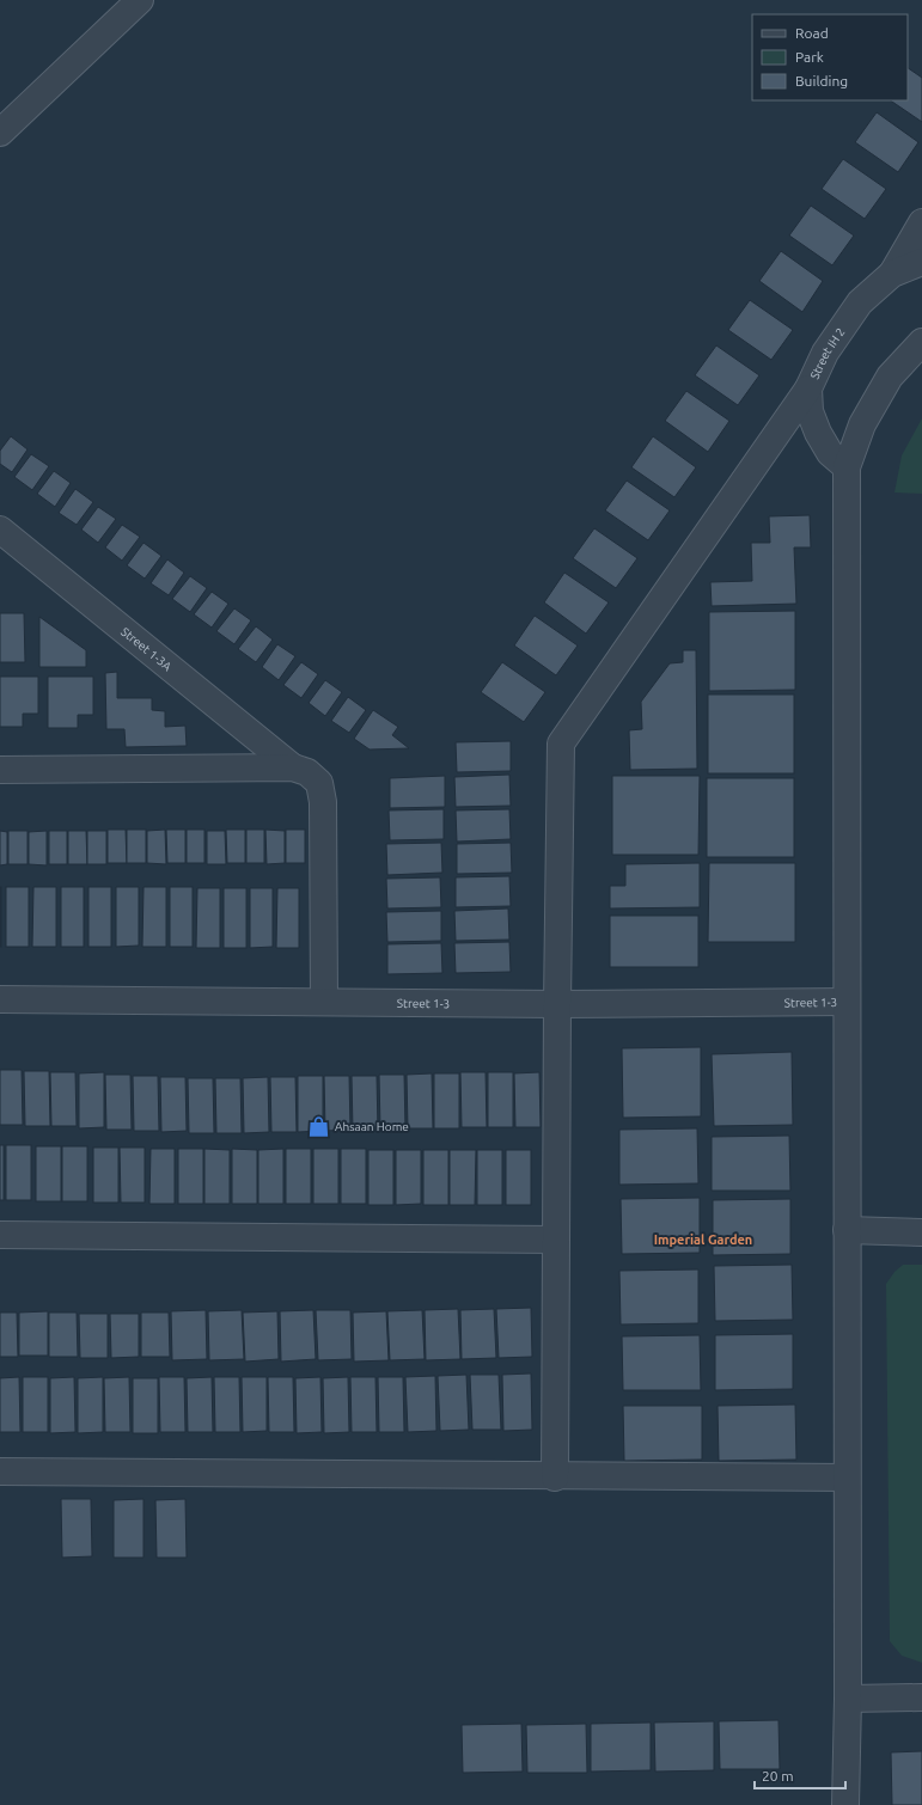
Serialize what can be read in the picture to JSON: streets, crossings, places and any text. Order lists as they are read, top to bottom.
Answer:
{
  "streets": {
    "street": ["Street IH 2", "Street 1-3A", "Street 1-3"]
  },
  "crossings": [
    ["Street 1-3A", "Street 1-3"]
  ],
  "districts": ["Imperial Garden"],
  "places": {
    "shop": ["Ahsaan Home"]
  },
  "legend": ["Road", "Park", "Building"],
  "scale_bar": "20 m"
}
